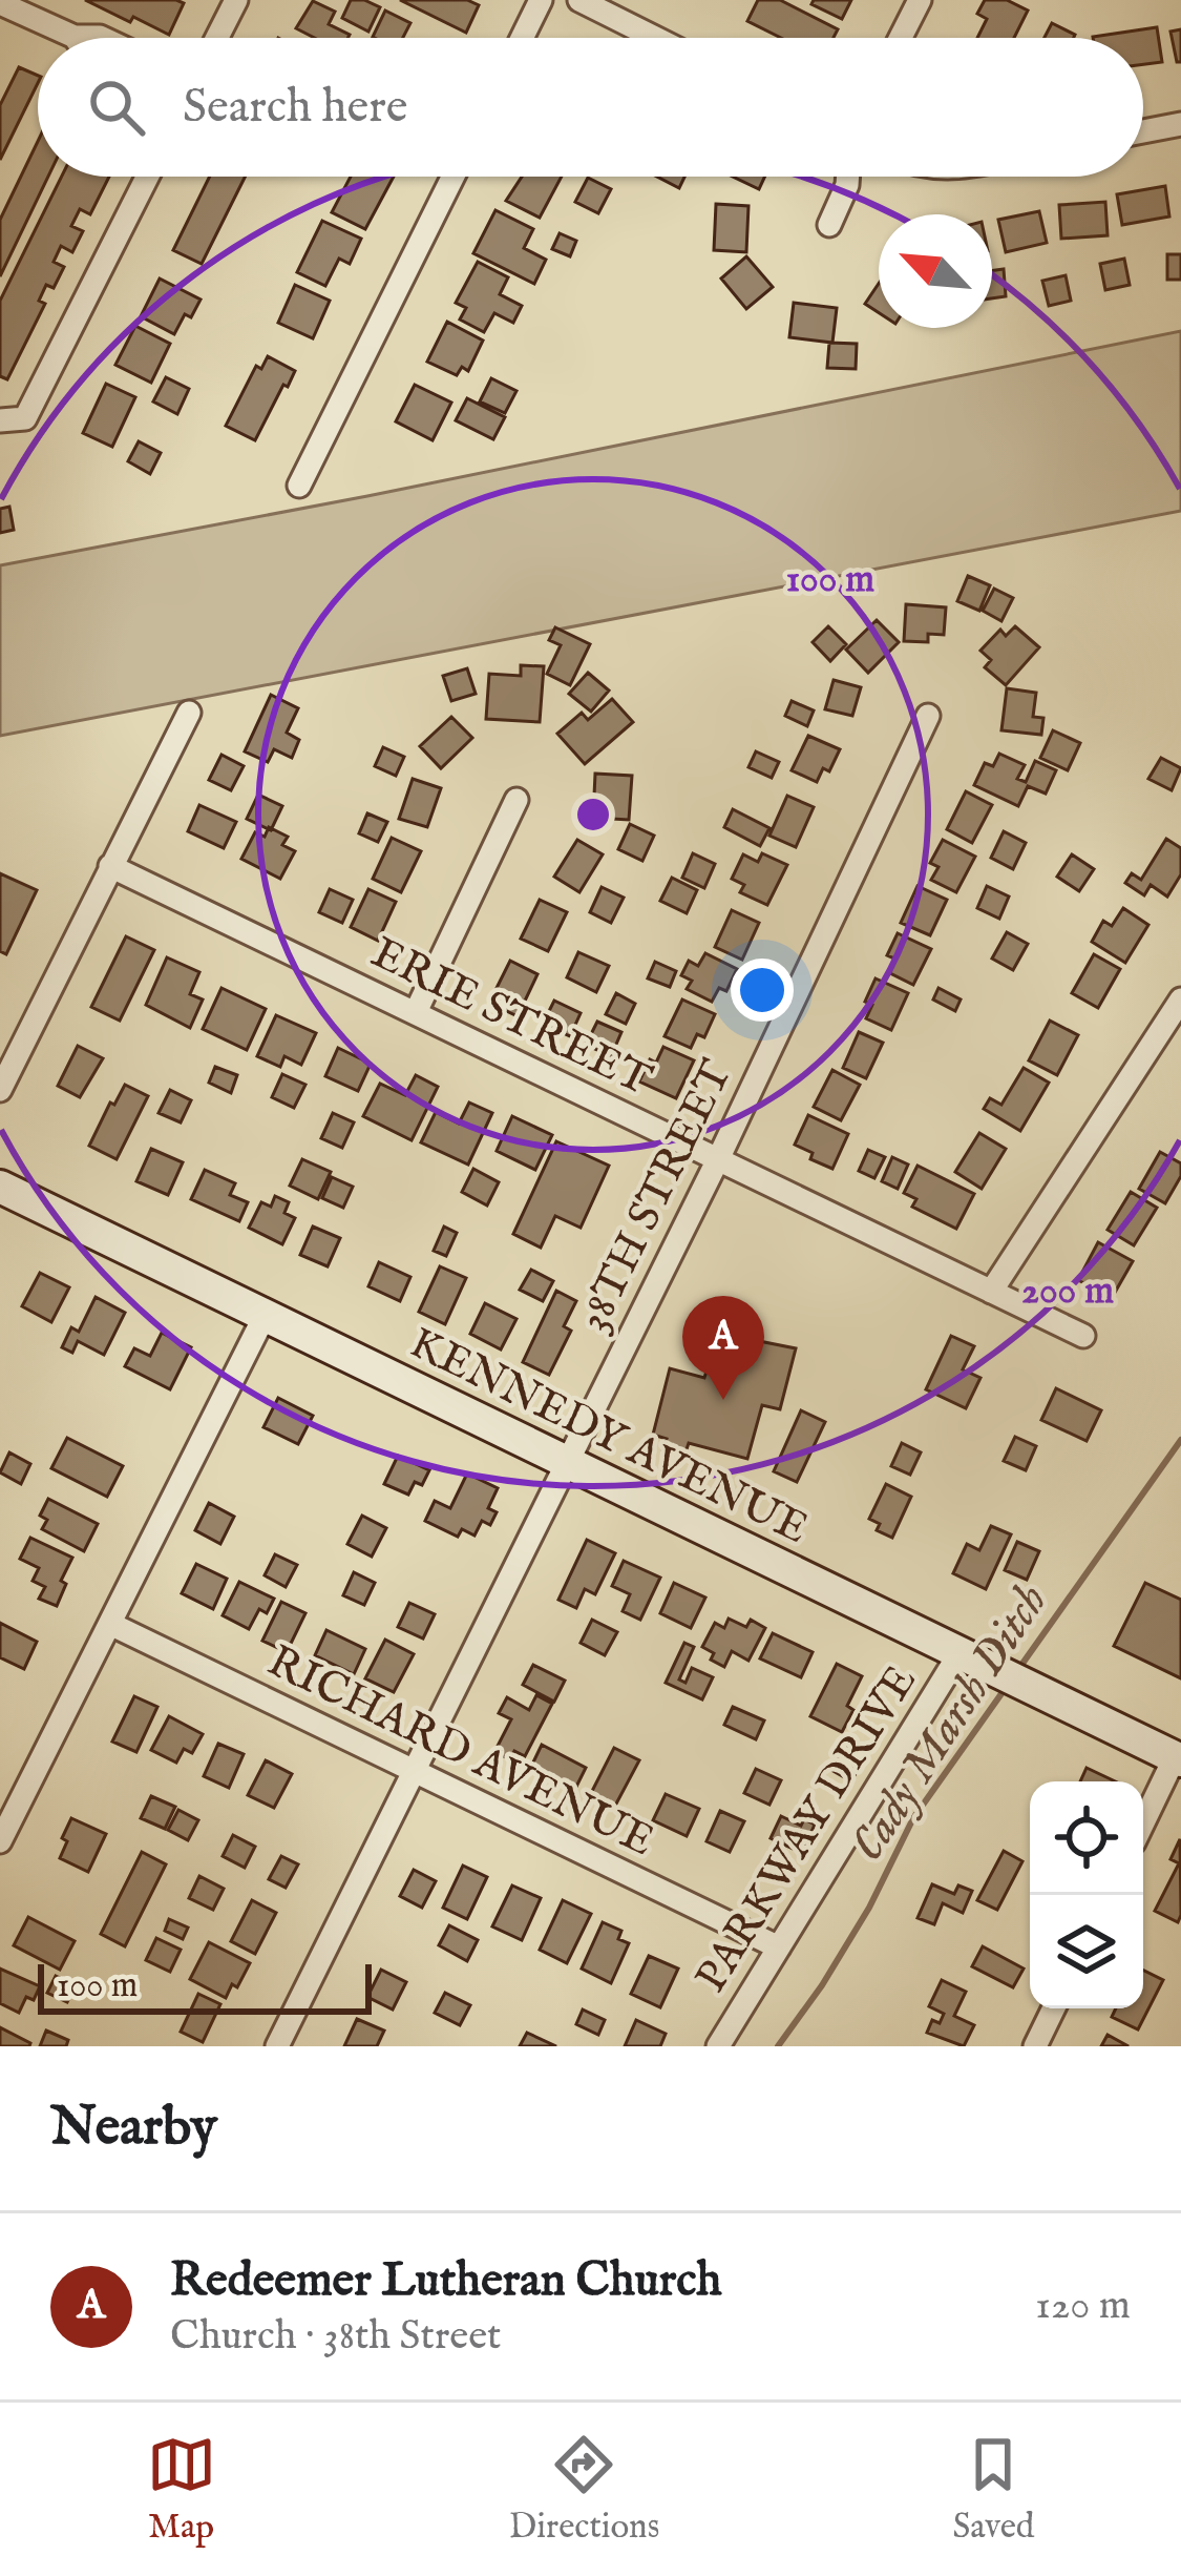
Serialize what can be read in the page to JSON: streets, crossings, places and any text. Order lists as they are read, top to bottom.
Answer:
{
  "streets": {
    "street": [
      "ERIE STREET",
      "38TH STREET",
      "KENNEDY AVENUE",
      "RICHARD AVENUE",
      "PARKWAY DRIVE"
    ]
  },
  "crossings": [
    ["ERIE STREET", "38TH STREET"],
    ["38TH STREET", "KENNEDY AVENUE"],
    ["38TH STREET", "RICHARD AVENUE"],
    ["KENNEDY AVENUE", "PARKWAY DRIVE"],
    ["RICHARD AVENUE", "PARKWAY DRIVE"]
  ],
  "water": ["Cady Marsh Ditch"],
  "scale_bar": "100 m",
  "north": "top left",
  "page": {
    "search": "Search here",
    "pins": "A",
    "scale": "100 m",
    "heading": "Nearby",
    "list": [
      {
        "mark": "A",
        "name": "Redeemer Lutheran Church",
        "note": "Church · 38th Street",
        "value": "120 m"
      }
    ],
    "nav": ["Map", "Directions", "Saved"]
  },
  "rings": ["100 m", "200 m"]
}
